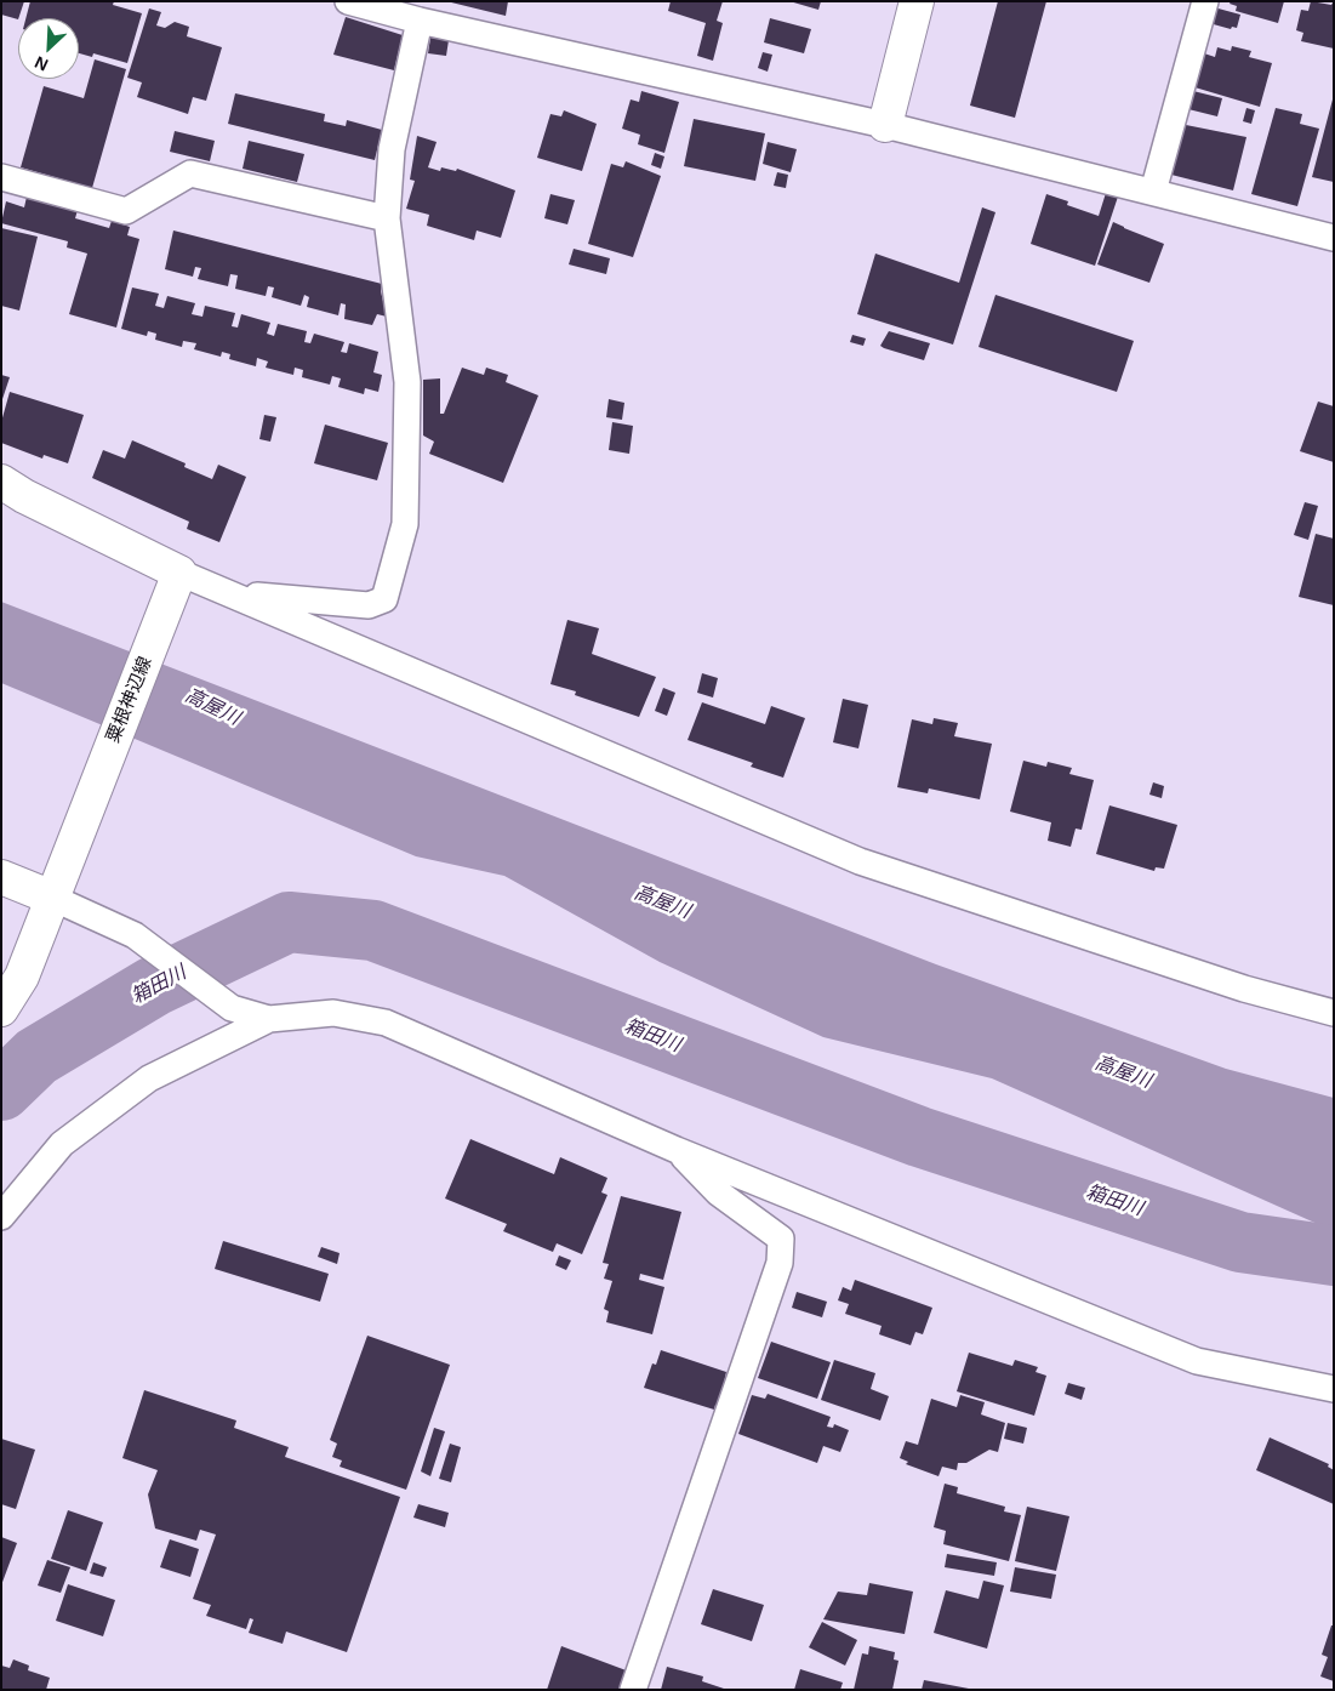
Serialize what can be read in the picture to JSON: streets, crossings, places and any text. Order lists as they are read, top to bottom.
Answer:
{
  "streets": {
    "main road": ["粟根神辺線"]
  },
  "water": ["高屋川", "箱田川"],
  "north": "bottom left"
}
